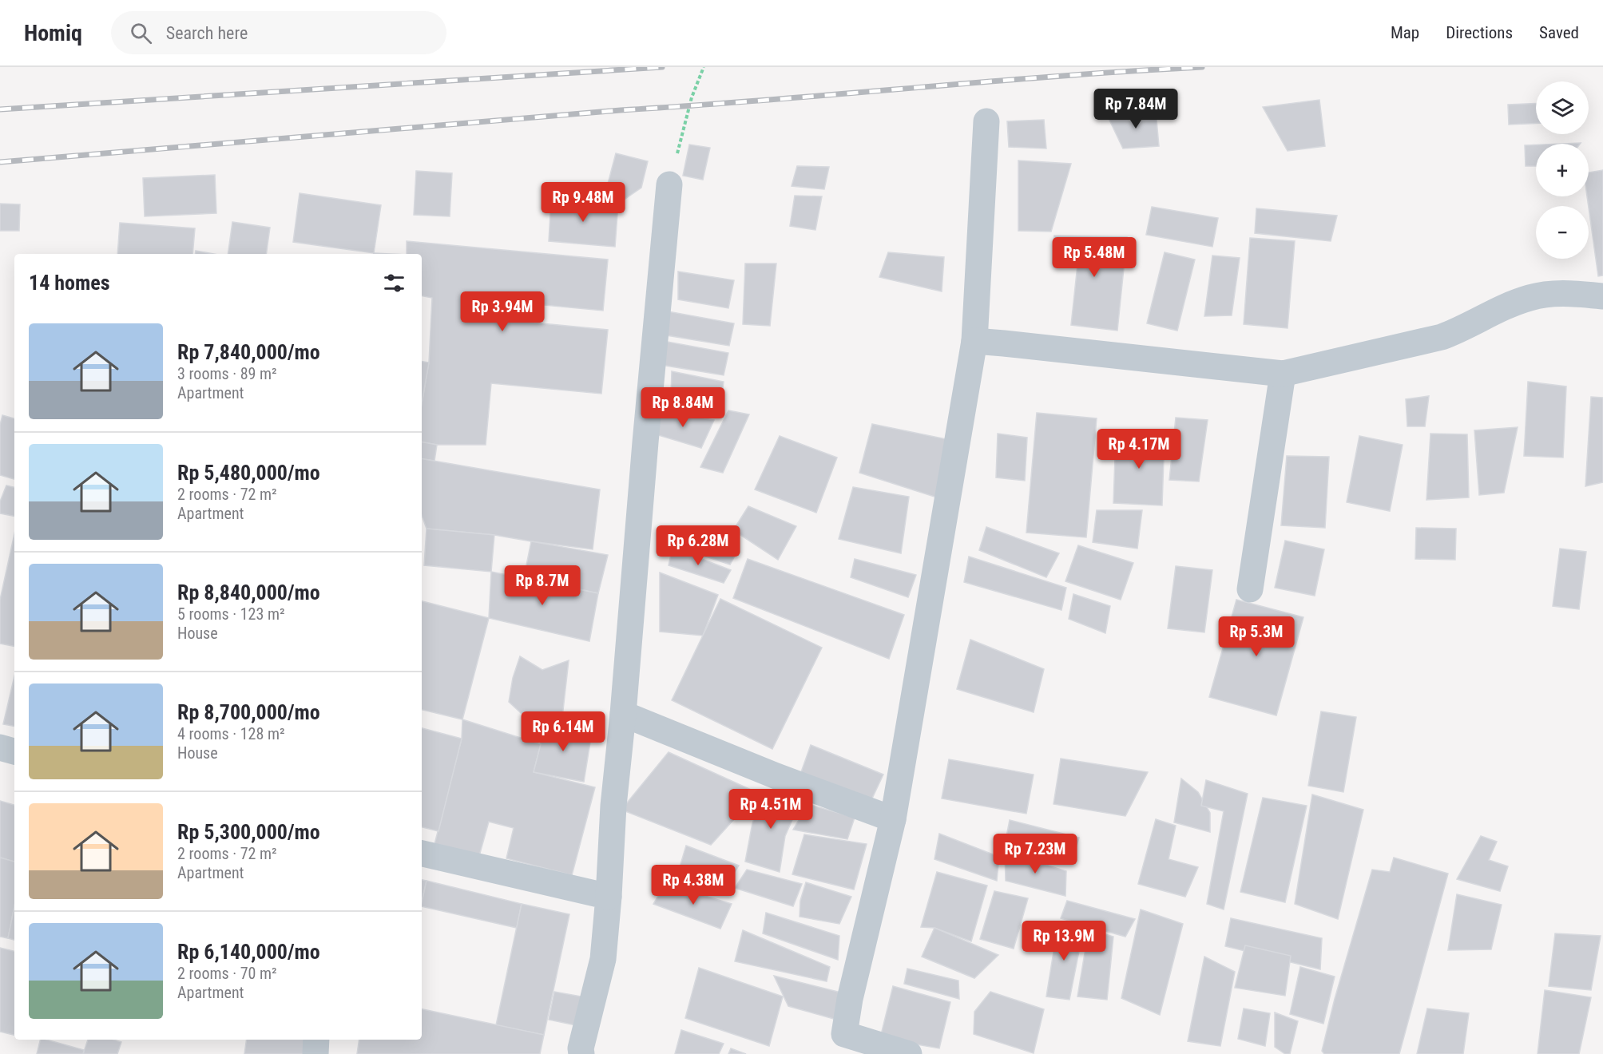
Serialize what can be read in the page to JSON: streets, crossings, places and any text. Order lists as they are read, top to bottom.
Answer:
{
  "page": {
    "header": "Homiq",
    "search": "Search here",
    "nav": ["Map", "Directions", "Saved"],
    "map_buttons": ["+", "−"],
    "price": [
      "Rp 7.84M",
      "Rp 9.48M",
      "Rp 5.48M",
      "Rp 3.94M",
      "Rp 8.84M",
      "Rp 4.17M",
      "Rp 6.28M",
      "Rp 8.7M",
      "Rp 5.3M",
      "Rp 6.14M",
      "Rp 4.51M",
      "Rp 7.23M",
      "Rp 4.38M",
      "Rp 13.9M"
    ],
    "heading": "14 homes",
    "list": [
      {
        "name": "Rp 7,840,000/mo",
        "note": "3 rooms · 89 m² · Apartment"
      },
      {
        "name": "Rp 5,480,000/mo",
        "note": "2 rooms · 72 m² · Apartment"
      },
      {
        "name": "Rp 8,840,000/mo",
        "note": "5 rooms · 123 m² · House"
      },
      {
        "name": "Rp 8,700,000/mo",
        "note": "4 rooms · 128 m² · House"
      },
      {
        "name": "Rp 5,300,000/mo",
        "note": "2 rooms · 72 m² · Apartment"
      },
      {
        "name": "Rp 6,140,000/mo",
        "note": "2 rooms · 70 m² · Apartment"
      }
    ]
  }
}
